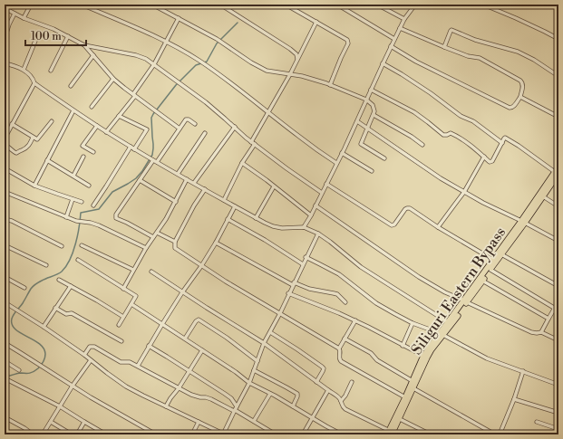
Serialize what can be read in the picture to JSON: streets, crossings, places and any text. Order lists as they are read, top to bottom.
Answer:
{
  "streets": {
    "main road": ["Siliguri Eastern Bypass"]
  },
  "scale_bar": "100 m"
}
